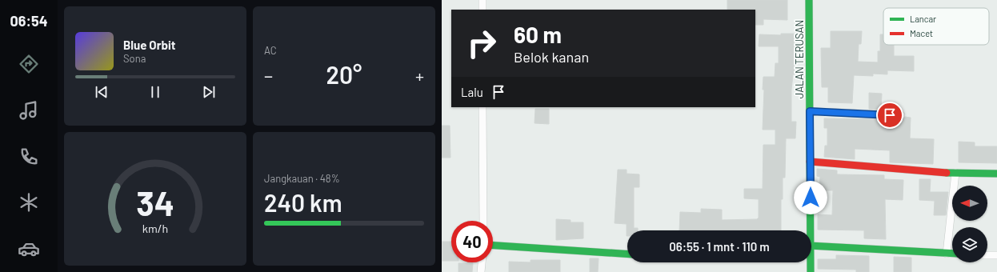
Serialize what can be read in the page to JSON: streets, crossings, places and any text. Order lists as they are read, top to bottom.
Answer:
{
  "streets": {
    "street": ["JALAN TERUSAN"]
  },
  "legend": ["Lancar", "Macet"],
  "north": "left",
  "page": {
    "tabs": "06:54",
    "tile": [
      "AC",
      ["Jangkauan · 48%", "240 km"]
    ],
    "turn": ["60 m", "Belok kanan"],
    "song": ["Blue Orbit", "Sona"],
    "heat": ["−", "20°", "+"],
    "then": "Lalu",
    "limit": "40",
    "trip": "06:55 · 1 mnt · 110 m",
    "gauge": ["34", "km/h"]
  }
}
